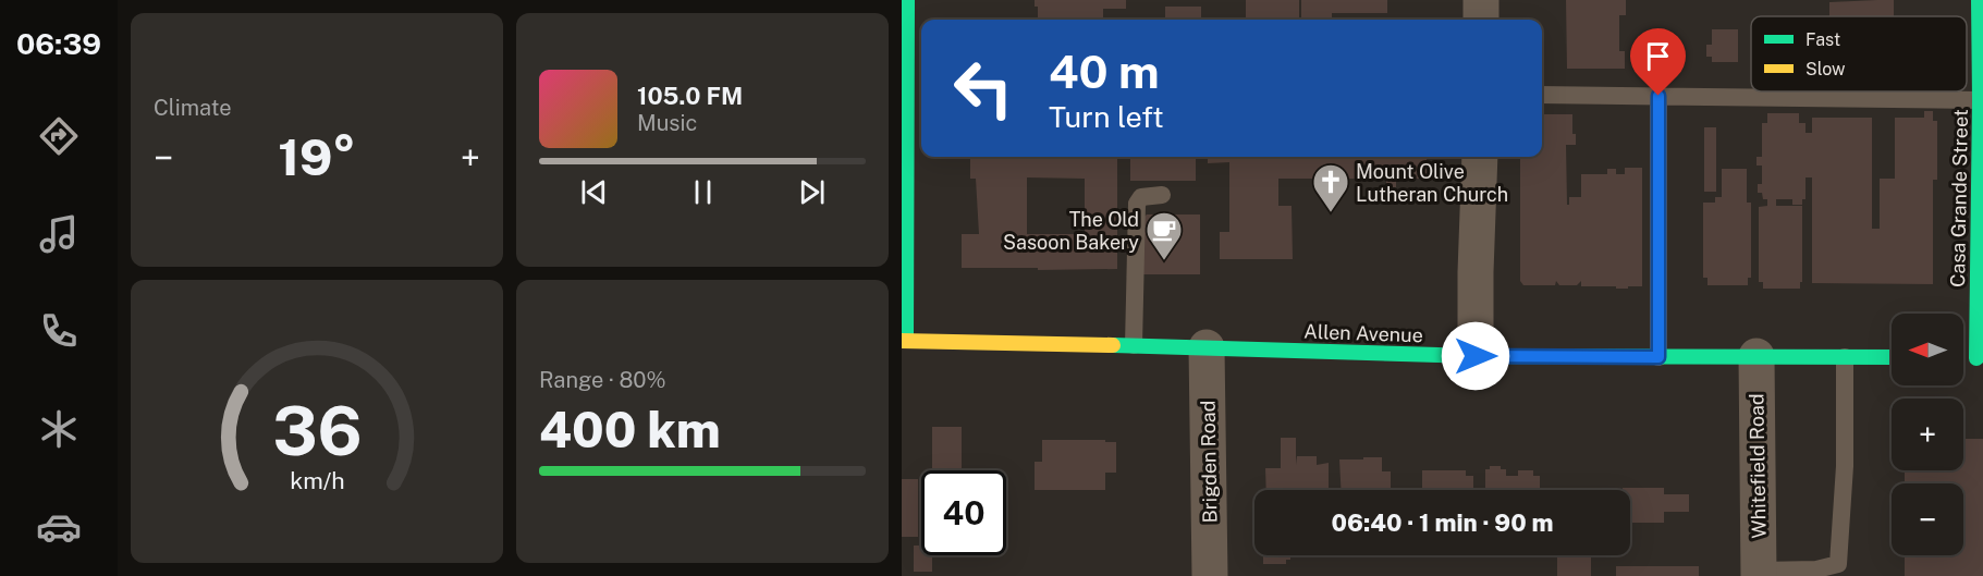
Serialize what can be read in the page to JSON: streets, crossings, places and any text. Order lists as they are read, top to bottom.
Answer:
{
  "streets": {
    "street": [
      "Casa Grande Street",
      "Allen Avenue",
      "Brigden Road",
      "Whitefield Road"
    ]
  },
  "crossings": [
    ["Allen Avenue", "Brigden Road"],
    ["Allen Avenue", "Whitefield Road"]
  ],
  "places": {
    "church": ["Mount Olive Lutheran Church"],
    "cafe": ["The Old Sasoon Bakery"]
  },
  "legend": ["Fast", "Slow"],
  "north": "left",
  "page": {
    "tabs": "06:39",
    "tile": [
      "Climate",
      ["Range · 80%", "400 km"]
    ],
    "turn": ["40 m", "Turn left"],
    "song": ["105.0 FM", "Music"],
    "heat": ["−", "19°", "+"],
    "map_buttons": ["+", "−"],
    "limit": "40",
    "trip": "06:40 · 1 min · 90 m",
    "gauge": ["36", "km/h"]
  }
}
